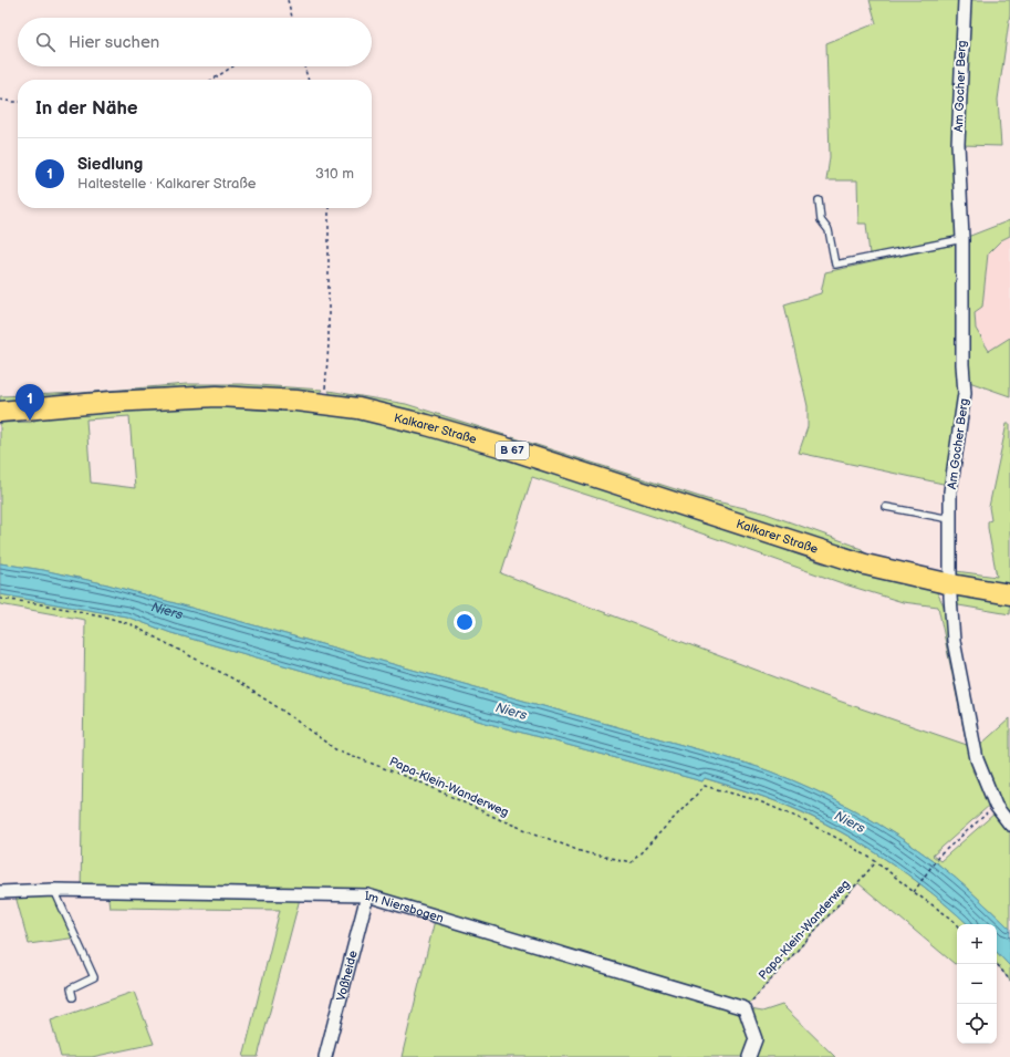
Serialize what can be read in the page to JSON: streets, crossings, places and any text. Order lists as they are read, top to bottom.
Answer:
{
  "streets": {
    "main road": ["Kalkarer Straße", "B 67"],
    "street": ["Am Gocher Berg", "Im Niersbogen", "Voßheide"],
    "path": ["Papa-Klein-Wanderweg"]
  },
  "crossings": [
    ["Am Gocher Berg", "Kalkarer Straße"],
    ["Papa-Klein-Wanderweg", "Im Niersbogen"],
    ["Im Niersbogen", "Voßheide"]
  ],
  "water": ["Niers"],
  "page": {
    "search": "Hier suchen",
    "heading": "In der Nähe",
    "list": [
      {
        "mark": "1",
        "name": "Siedlung",
        "note": "Haltestelle · Kalkarer Straße",
        "value": "310 m"
      }
    ],
    "pins": "1",
    "map_buttons": ["+", "−"]
  }
}
